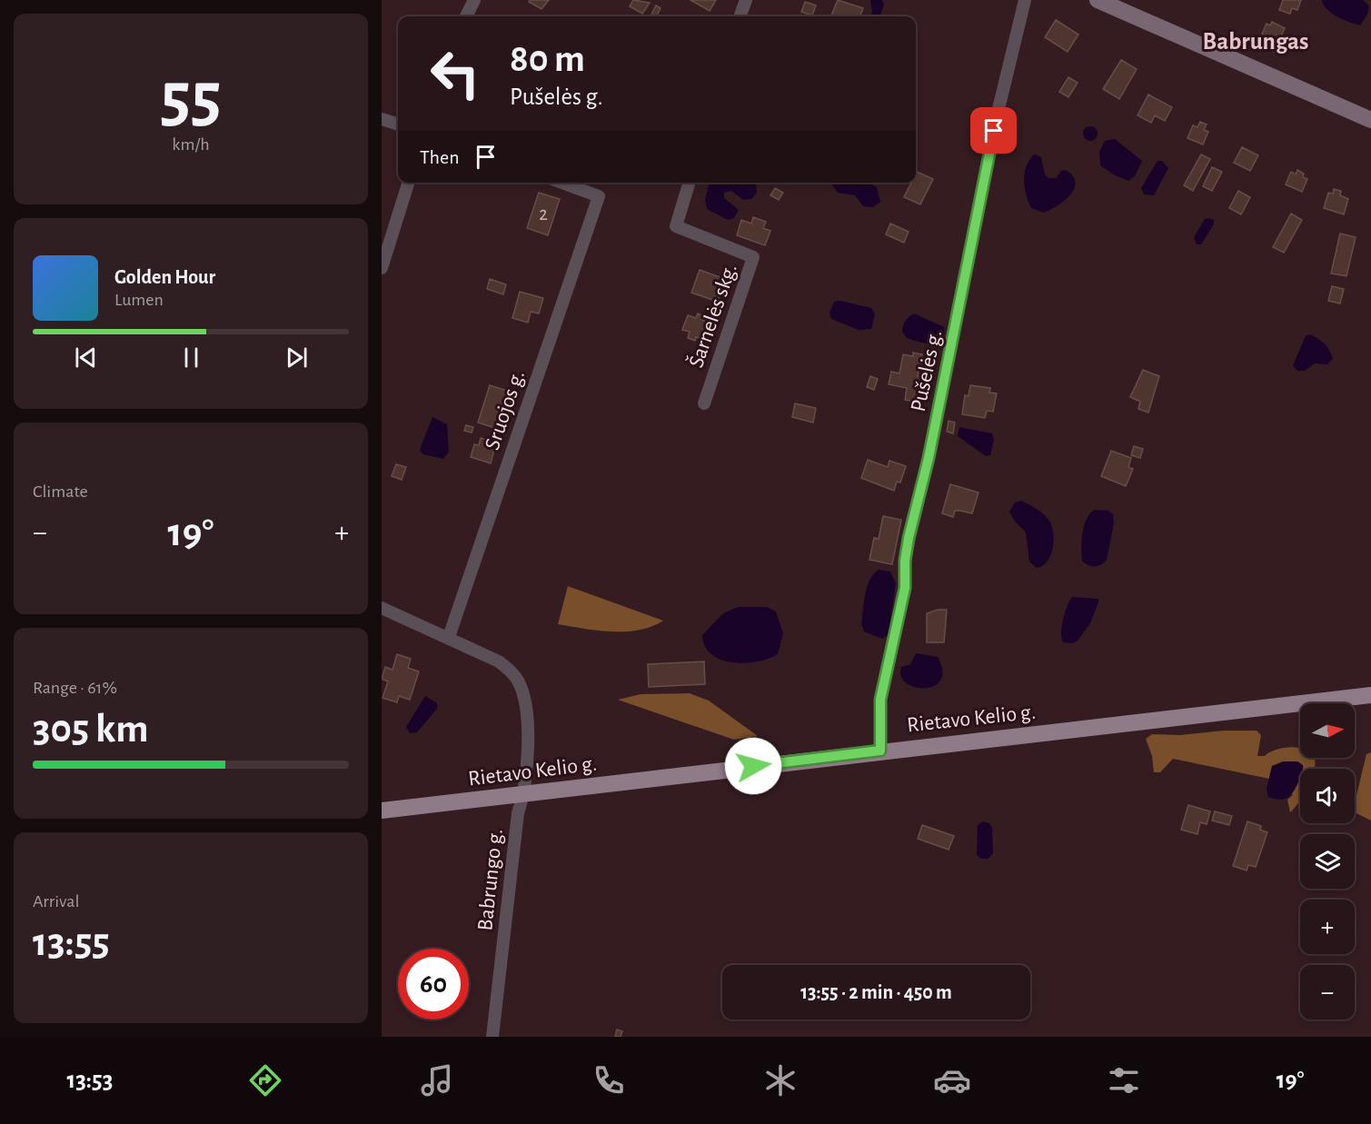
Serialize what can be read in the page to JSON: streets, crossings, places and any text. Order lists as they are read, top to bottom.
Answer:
{
  "streets": {
    "main road": ["Rietavo Kelio g."],
    "street": [
      "Šarnelės skg.",
      "Pušelės g.",
      "Sruojos g.",
      "Babrungo g."
    ]
  },
  "crossings": [
    ["Pušelės g.", "Rietavo Kelio g."],
    ["Sruojos g.", "Babrungo g."],
    ["Rietavo Kelio g.", "Babrungo g."]
  ],
  "districts": ["Babrungas"],
  "house_numbers": ["2"],
  "north": "right",
  "page": {
    "tile": [
      ["55", "km/h"],
      "Climate",
      ["Range · 61%", "305 km"],
      ["Arrival", "13:55"]
    ],
    "turn": ["80 m", "Pušelės g."],
    "then": "Then",
    "song": ["Golden Hour", "Lumen"],
    "heat": ["−", "19°", "+"],
    "map_buttons": ["+", "−"],
    "limit": "60",
    "trip": "13:55 · 2 min · 450 m",
    "tabs": ["13:53", "19°"]
  }
}
